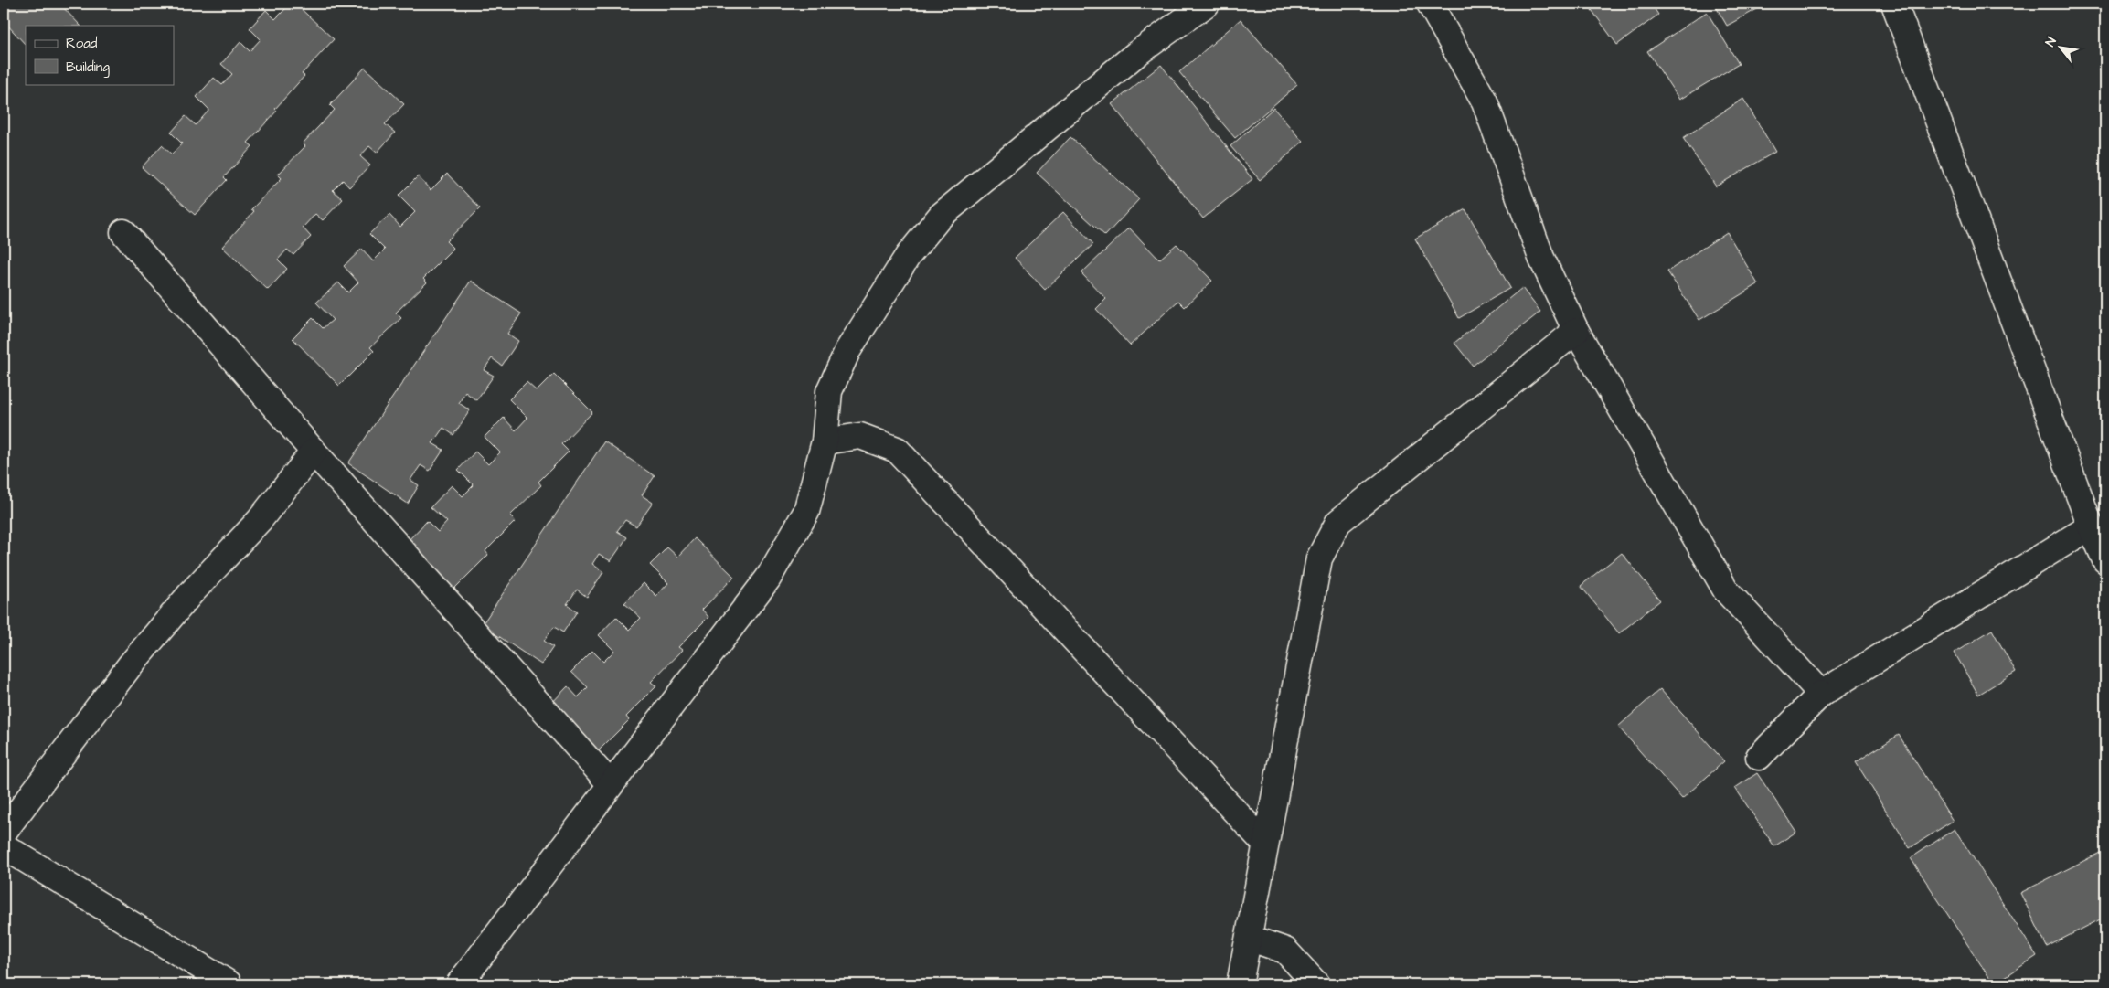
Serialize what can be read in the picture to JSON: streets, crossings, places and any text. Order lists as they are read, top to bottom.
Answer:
{
  "legend": ["Road", "Building"],
  "north": "top left"
}
